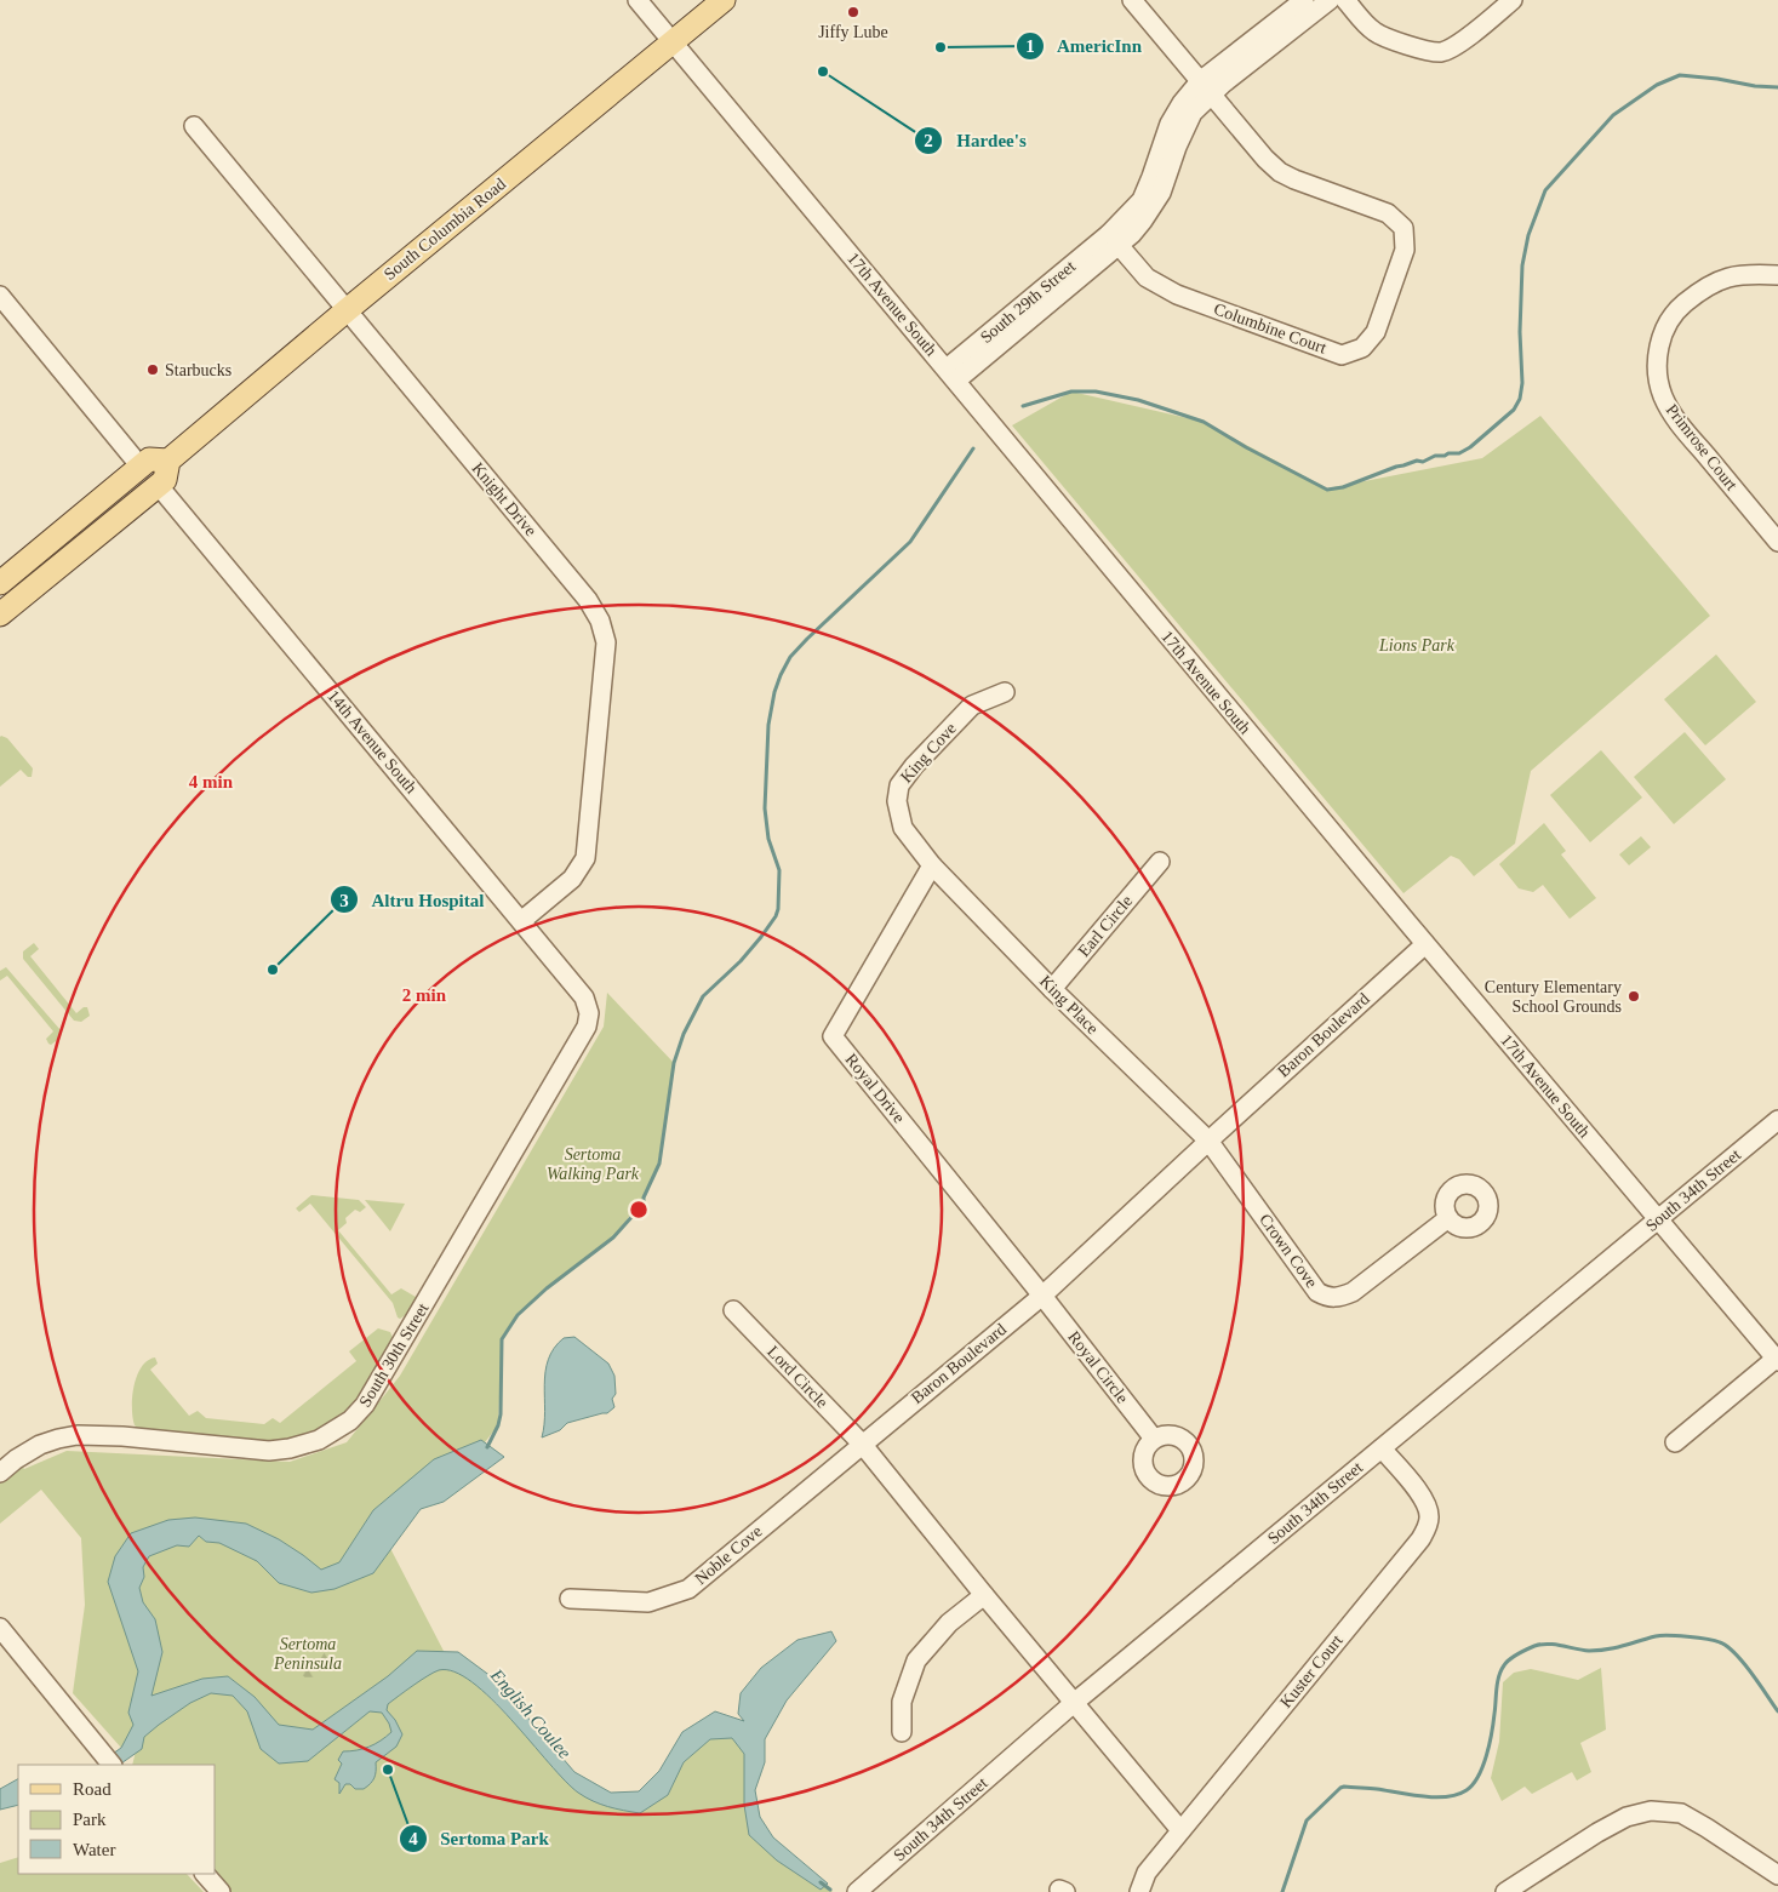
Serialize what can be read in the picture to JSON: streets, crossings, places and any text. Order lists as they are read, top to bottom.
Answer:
{
  "streets": {
    "main road": ["South Columbia Road"],
    "street": [
      "South 29th Street",
      "17th Avenue South",
      "Columbine Court",
      "Primrose Court",
      "Knight Drive",
      "14th Avenue South",
      "King Cove",
      "Earl Circle",
      "King Place",
      "Baron Boulevard",
      "Royal Drive",
      "South 34th Street",
      "Crown Cove",
      "South 30th Street",
      "Royal Circle",
      "Lord Circle",
      "Noble Cove",
      "Kuster Court"
    ]
  },
  "crossings": [
    ["South Columbia Road", "17th Avenue South"],
    ["South Columbia Road", "Knight Drive"],
    ["South Columbia Road", "14th Avenue South"],
    ["South 29th Street", "17th Avenue South"],
    ["South 29th Street", "Columbine Court"],
    ["17th Avenue South", "Baron Boulevard"],
    ["17th Avenue South", "South 34th Street"],
    ["Knight Drive", "14th Avenue South"],
    ["14th Avenue South", "South 30th Street"],
    ["King Cove", "King Place"],
    ["King Cove", "Royal Drive"],
    ["Earl Circle", "King Place"],
    ["King Place", "Baron Boulevard"],
    ["King Place", "Royal Drive"],
    ["King Place", "Crown Cove"],
    ["Baron Boulevard", "Royal Drive"],
    ["Baron Boulevard", "Crown Cove"],
    ["Baron Boulevard", "Royal Circle"],
    ["Baron Boulevard", "Lord Circle"],
    ["Baron Boulevard", "Noble Cove"],
    ["Royal Drive", "Royal Circle"],
    ["South 34th Street", "Kuster Court"],
    ["Lord Circle", "Noble Cove"]
  ],
  "water": ["English Coulee"],
  "parks": ["Lions Park", "Sertoma Walking Park", "Sertoma Peninsula"],
  "places": [
    "Jiffy Lube",
    "AmericInn",
    "Hardee's",
    "Starbucks",
    "Altru Hospital",
    "Century Elementary School Grounds",
    "Sertoma Park"
  ],
  "legend": ["Road", "Park", "Water"],
  "rings": ["4 min", "2 min"]
}
